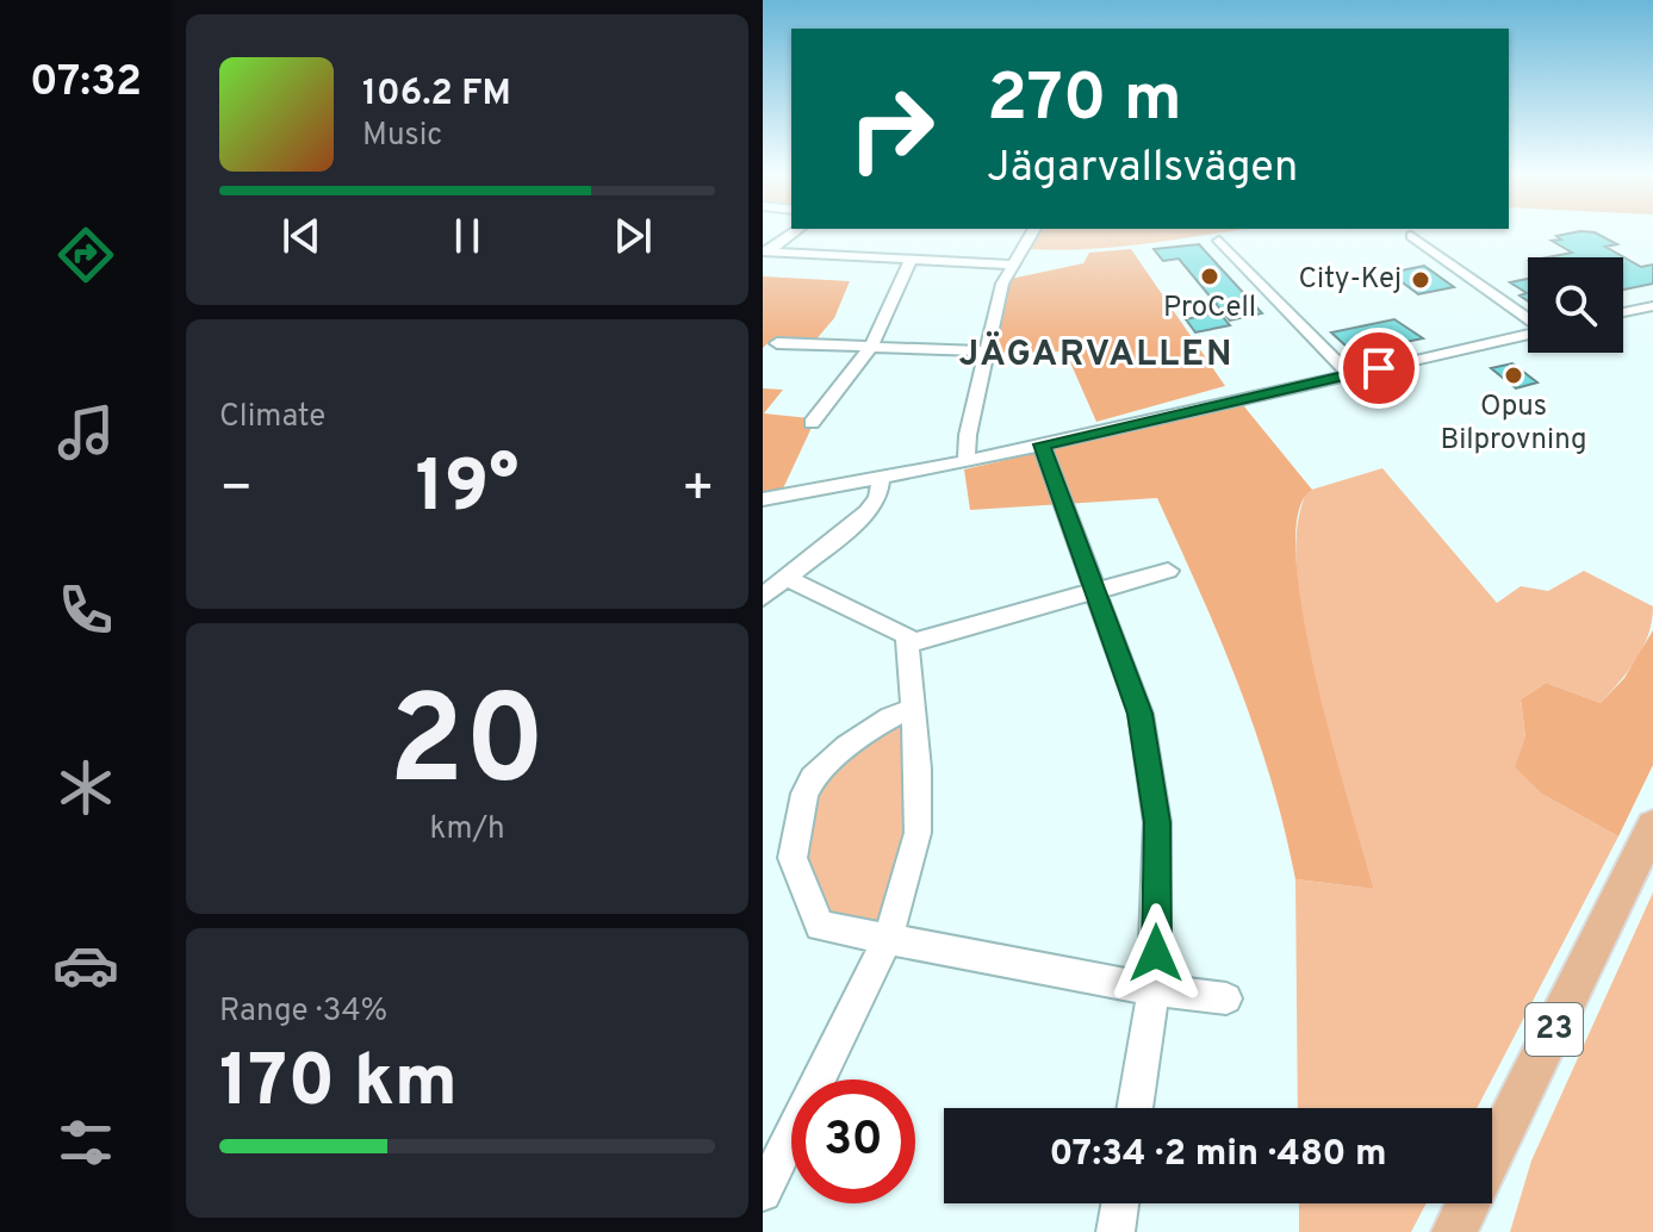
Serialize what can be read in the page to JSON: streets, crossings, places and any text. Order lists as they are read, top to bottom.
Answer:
{
  "streets": {
    "main road": ["23"]
  },
  "districts": ["JÄGARVALLEN"],
  "places": ["ProCell", "City-Kej", "Opus Bilprovning"],
  "page": {
    "tabs": "07:32",
    "turn": ["270 m", "Jägarvallsvägen"],
    "song": ["106.2 FM", "Music"],
    "tile": [
      "Climate",
      ["20", "km/h"],
      ["Range · 34%", "170 km"]
    ],
    "heat": ["−", "19°", "+"],
    "limit": "30",
    "trip": "07:34 · 2 min · 480 m"
  }
}
